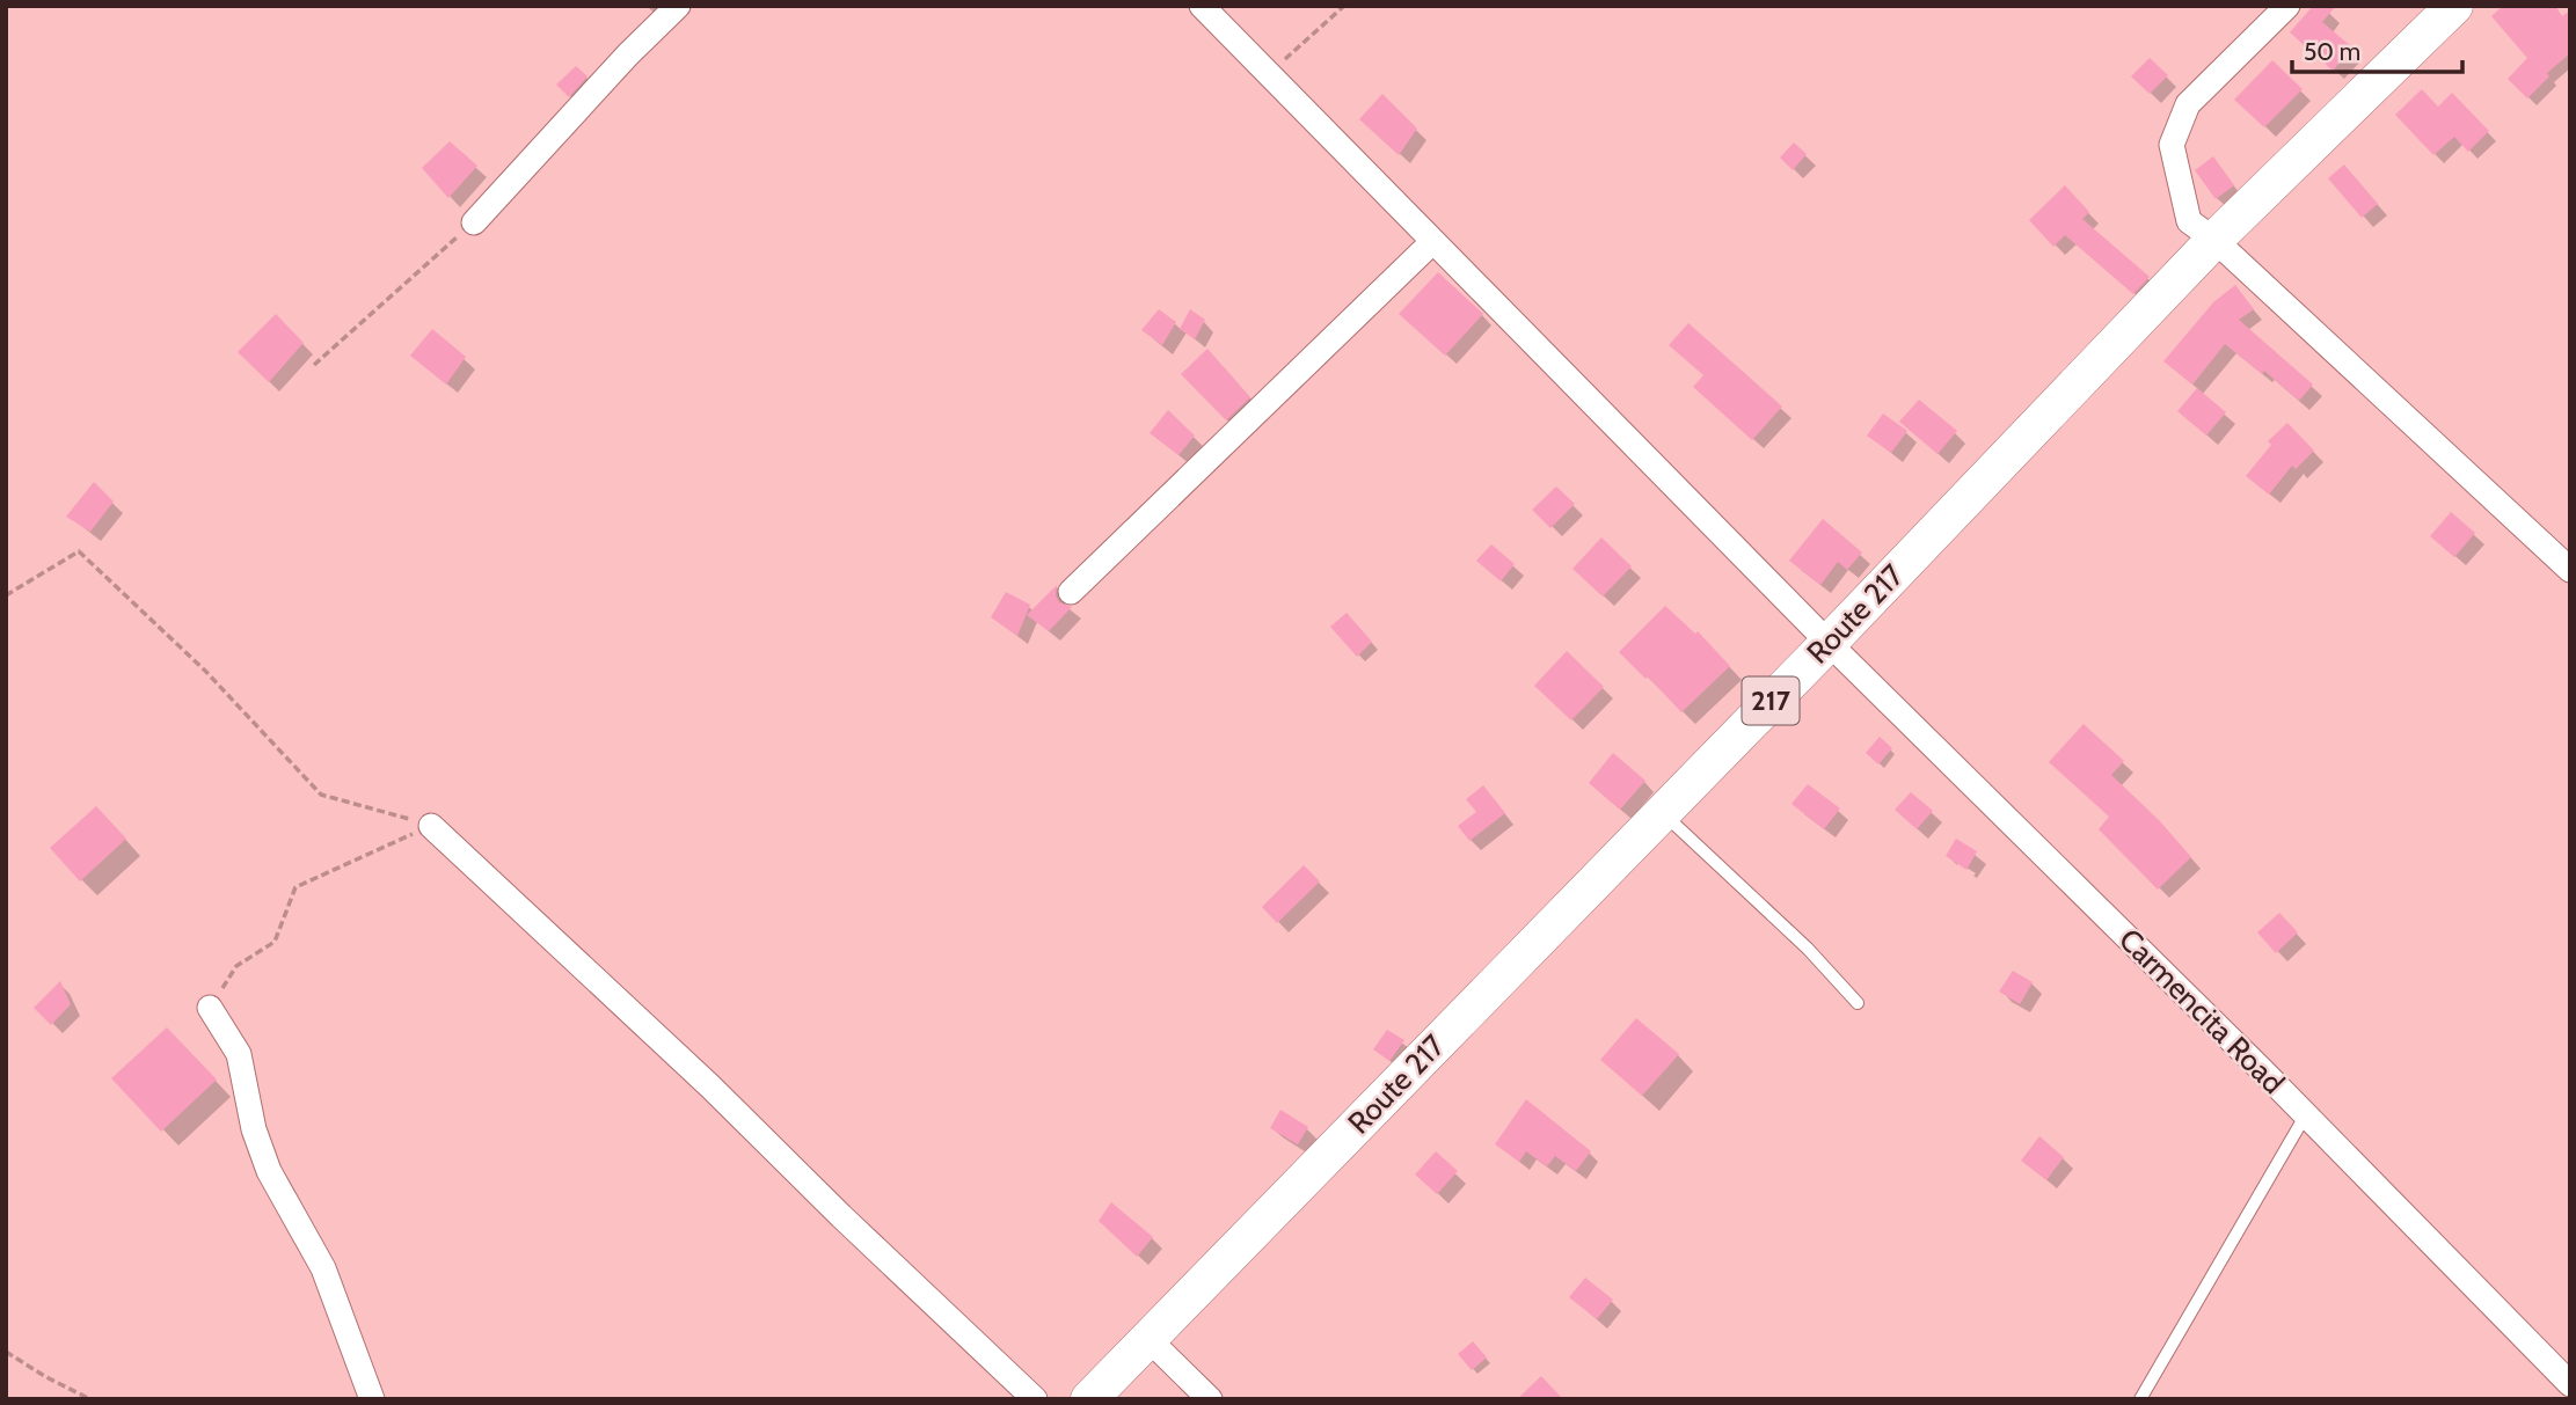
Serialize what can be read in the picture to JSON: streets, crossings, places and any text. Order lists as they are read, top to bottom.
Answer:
{
  "streets": {
    "main road": ["Route 217", "217"],
    "street": ["Carmencita Road"]
  },
  "crossings": [
    ["Route 217", "Carmencita Road"]
  ],
  "scale_bar": "50 m"
}
